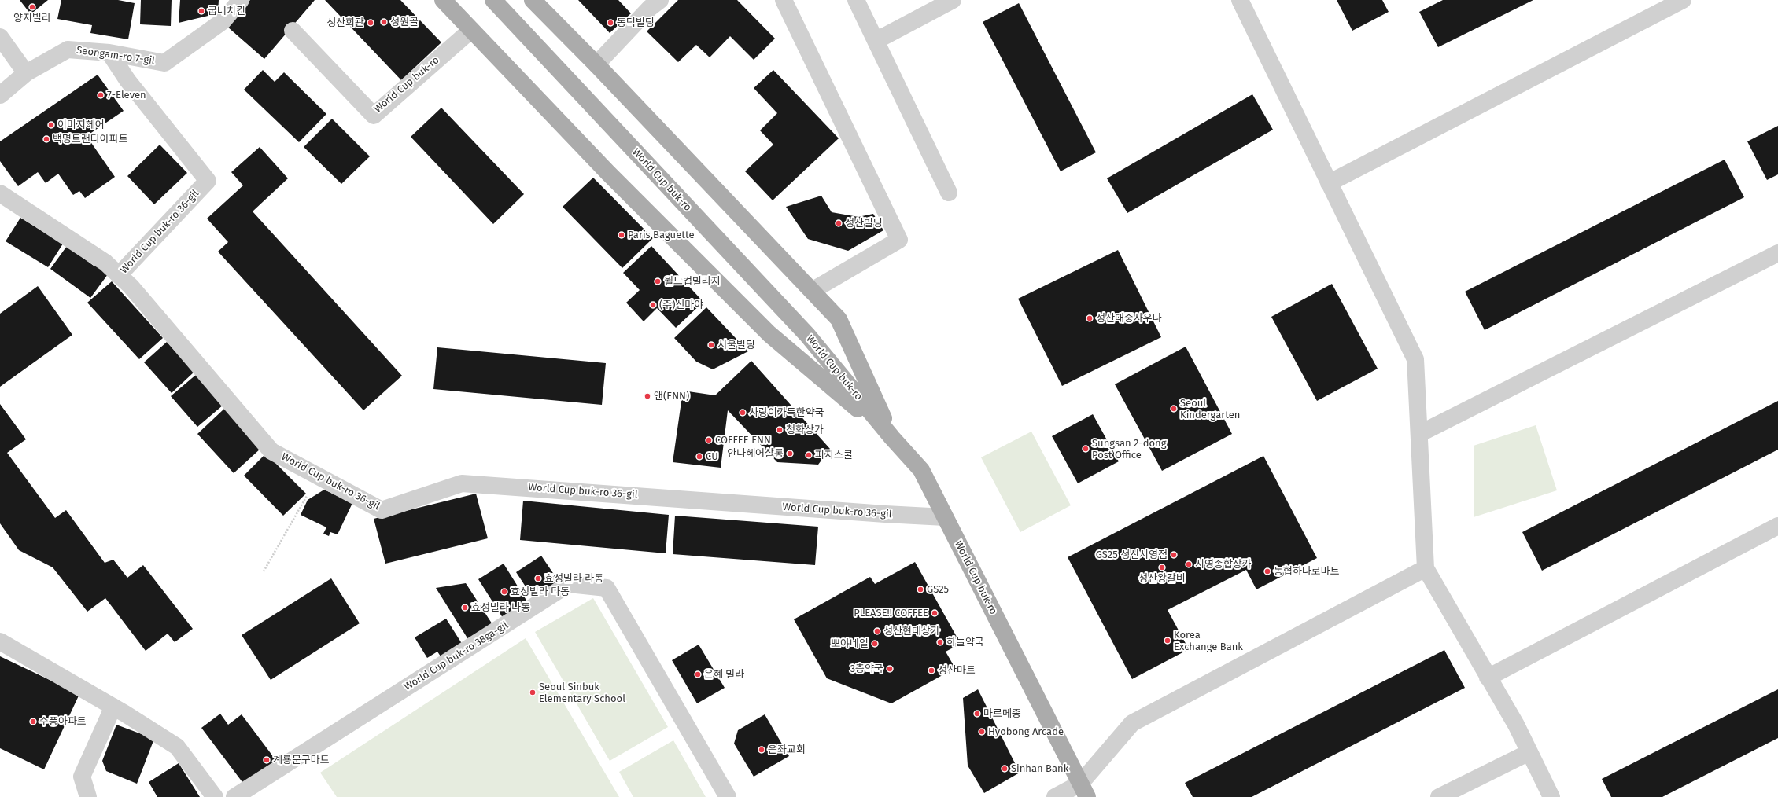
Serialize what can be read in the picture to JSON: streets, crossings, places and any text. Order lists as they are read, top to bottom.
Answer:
{
  "streets": {
    "main road": ["World Cup buk-ro"],
    "street": ["Seongam-ro 7-gil", "World Cup buk-ro 36-gil", "World Cup buk-ro 38ga-gil"]
  },
  "crossings": [
    ["Seongam-ro 7-gil", "World Cup buk-ro 36-gil"],
    ["World Cup buk-ro", "World Cup buk-ro 36-gil"]
  ],
  "places": [
    "양지빌라",
    "굽네치킨",
    "성원골",
    "성산회관",
    "동덕빌딩",
    "7-Eleven",
    "이미지헤어",
    "백명트랜디아파트",
    "성산빌딩",
    "Paris Baguette",
    "월드컵빌리지",
    "(주)신마야",
    "성산대중사우나",
    "서울빌딩",
    "앤(ENN)",
    "Seoul Kindergarten",
    "사랑이가득한약국",
    "청화상가",
    "COFFEE ENN",
    "Sungsan 2-dong Post Office",
    "안나헤어살롱",
    "피자스쿨",
    "CU",
    "GS25 성산시영점",
    "시영종합상가",
    "성산왕갈비",
    "농협하나로마트",
    "효성빌라 라동",
    "GS25",
    "효성빌라 다동",
    "효성빌라 나동",
    "PLEASE!! COFFEE",
    "성산현대상가",
    "Korea Exchange Bank",
    "하늘약국",
    "뽀야네일",
    "3층약국",
    "성산마트",
    "은혜 빌라",
    "Seoul Sinbuk Elementary School",
    "마르메종",
    "수풍아파트",
    "Hyobong Arcade",
    "은좌교회",
    "계룡문구마트",
    "Sinhan Bank"
  ]
}
